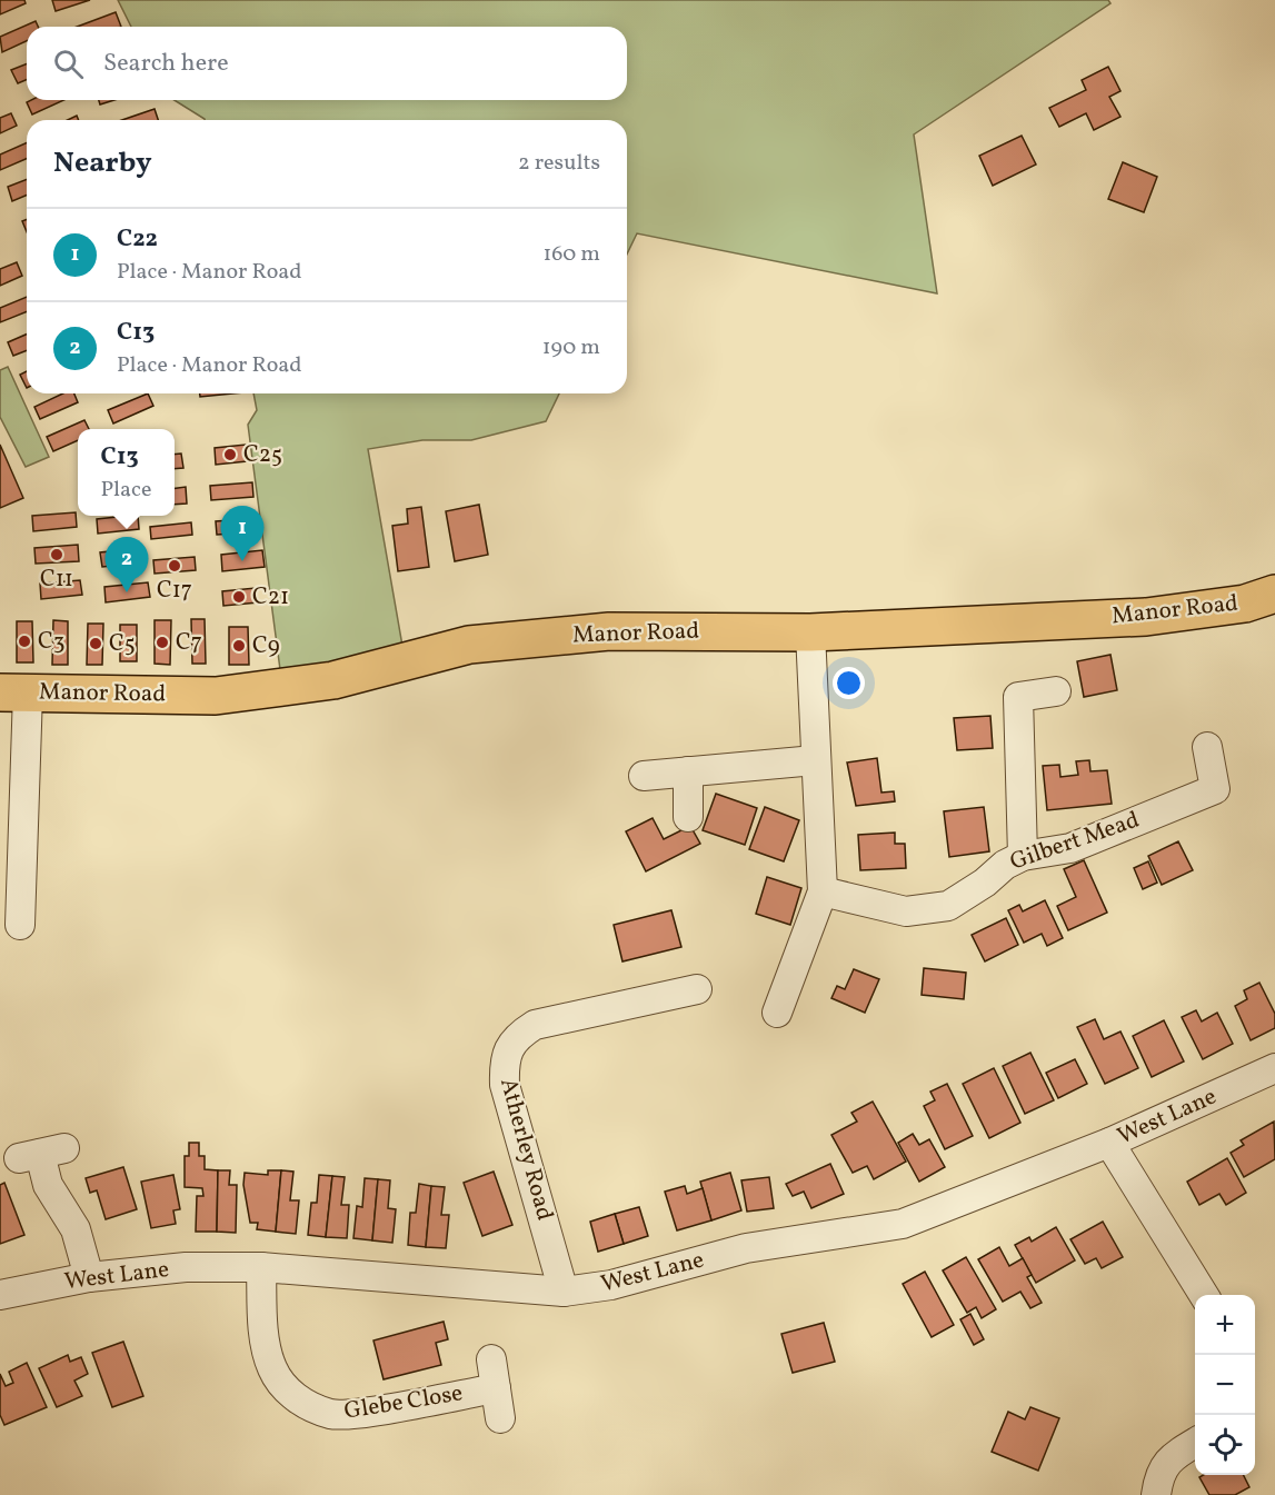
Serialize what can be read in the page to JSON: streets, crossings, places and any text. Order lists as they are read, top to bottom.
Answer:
{
  "streets": {
    "main road": ["Manor Road"],
    "street": [
      "Gilbert Mead",
      "West Lane",
      "Atherley Road",
      "Glebe Close"
    ]
  },
  "crossings": [
    ["West Lane", "Atherley Road"],
    ["West Lane", "Glebe Close"]
  ],
  "places": [
    "C25",
    "C11",
    "C17",
    "C21",
    "C3",
    "C7",
    "C5",
    "C9"
  ],
  "page": {
    "search": "Search here",
    "heading": ["Nearby", "2 results"],
    "list": [
      {
        "mark": "1",
        "name": "C22",
        "note": "Place · Manor Road",
        "value": "160 m"
      },
      {
        "mark": "2",
        "name": "C13",
        "note": "Place · Manor Road",
        "value": "190 m"
      }
    ],
    "popup": ["C13", "Place"],
    "pins": ["1", "2"],
    "map_buttons": ["+", "−"]
  }
}
